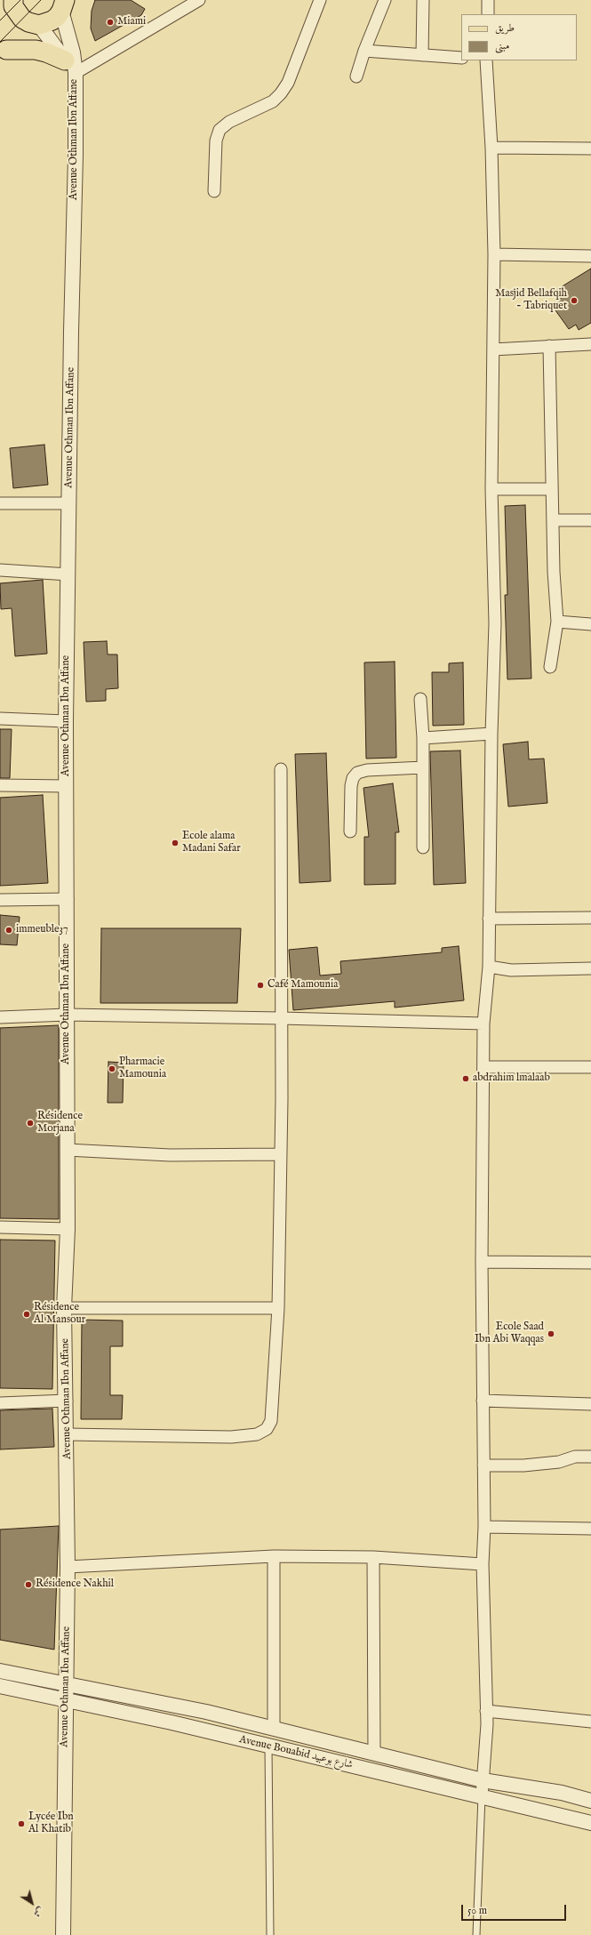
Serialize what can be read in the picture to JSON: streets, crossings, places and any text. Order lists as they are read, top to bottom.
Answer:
{
  "streets": {
    "street": ["Avenue Othman Ibn Affane", "Avenue Bouabid شارع بوعبيد"]
  },
  "crossings": [
    ["Avenue Othman Ibn Affane", "Avenue Bouabid شارع بوعبيد"]
  ],
  "places": [
    "Miami",
    "Masjid Bellafqih - Tabriquet",
    "Ecole alama Madani Safar",
    "immeuble37",
    "Café Mamounia",
    "Pharmacie Mamounia",
    "abdrahim lmalaab",
    "Résidence Morjana",
    "Résidence Al Mansour",
    "Ecole Saad Ibn Abi Waqqas",
    "Résidence Nakhil",
    "Lycée Ibn Al Khatib"
  ],
  "legend": ["طريق", "مبنى"],
  "scale_bar": "50 m",
  "north": "bottom right"
}
